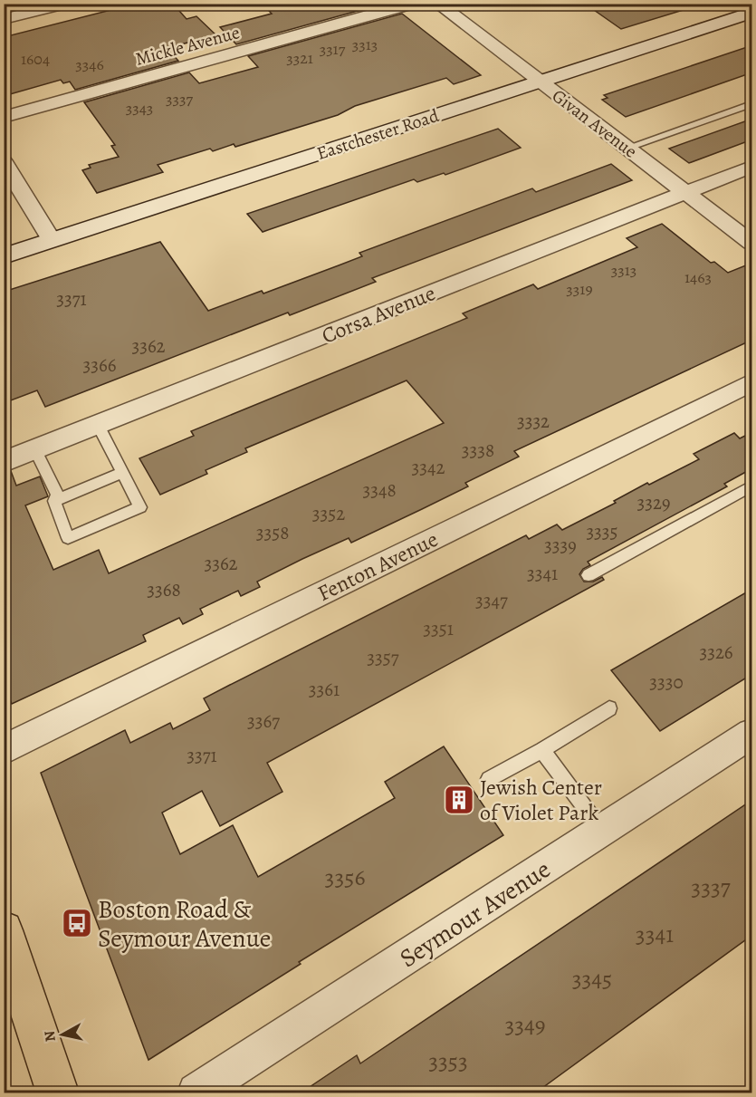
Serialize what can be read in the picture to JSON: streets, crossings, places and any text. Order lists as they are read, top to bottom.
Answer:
{
  "streets": {
    "main road": ["Eastchester Road"],
    "street": [
      "Mickle Avenue",
      "Givan Avenue",
      "Corsa Avenue",
      "Fenton Avenue",
      "Seymour Avenue"
    ]
  },
  "crossings": [
    ["Givan Avenue", "Eastchester Road"],
    ["Givan Avenue", "Corsa Avenue"]
  ],
  "places": {
    "building": ["Jewish Center of Violet Park"],
    "bus stop": ["Boston Road & Seymour Avenue"]
  },
  "house_numbers": [
    "3313",
    "3317",
    "3321",
    "1604",
    "3346",
    "3337",
    "3343",
    "3313",
    "1463",
    "3319",
    "3371",
    "3362",
    "3366",
    "3332",
    "3338",
    "3342",
    "3348",
    "3329",
    "3352",
    "3335",
    "3358",
    "3339",
    "3362",
    "3341",
    "3368",
    "3347",
    "3351",
    "3326",
    "3357",
    "3330",
    "3361",
    "3367",
    "3371",
    "3356",
    "3337",
    "3341",
    "3345",
    "3349",
    "3353"
  ],
  "north": "left"
}
